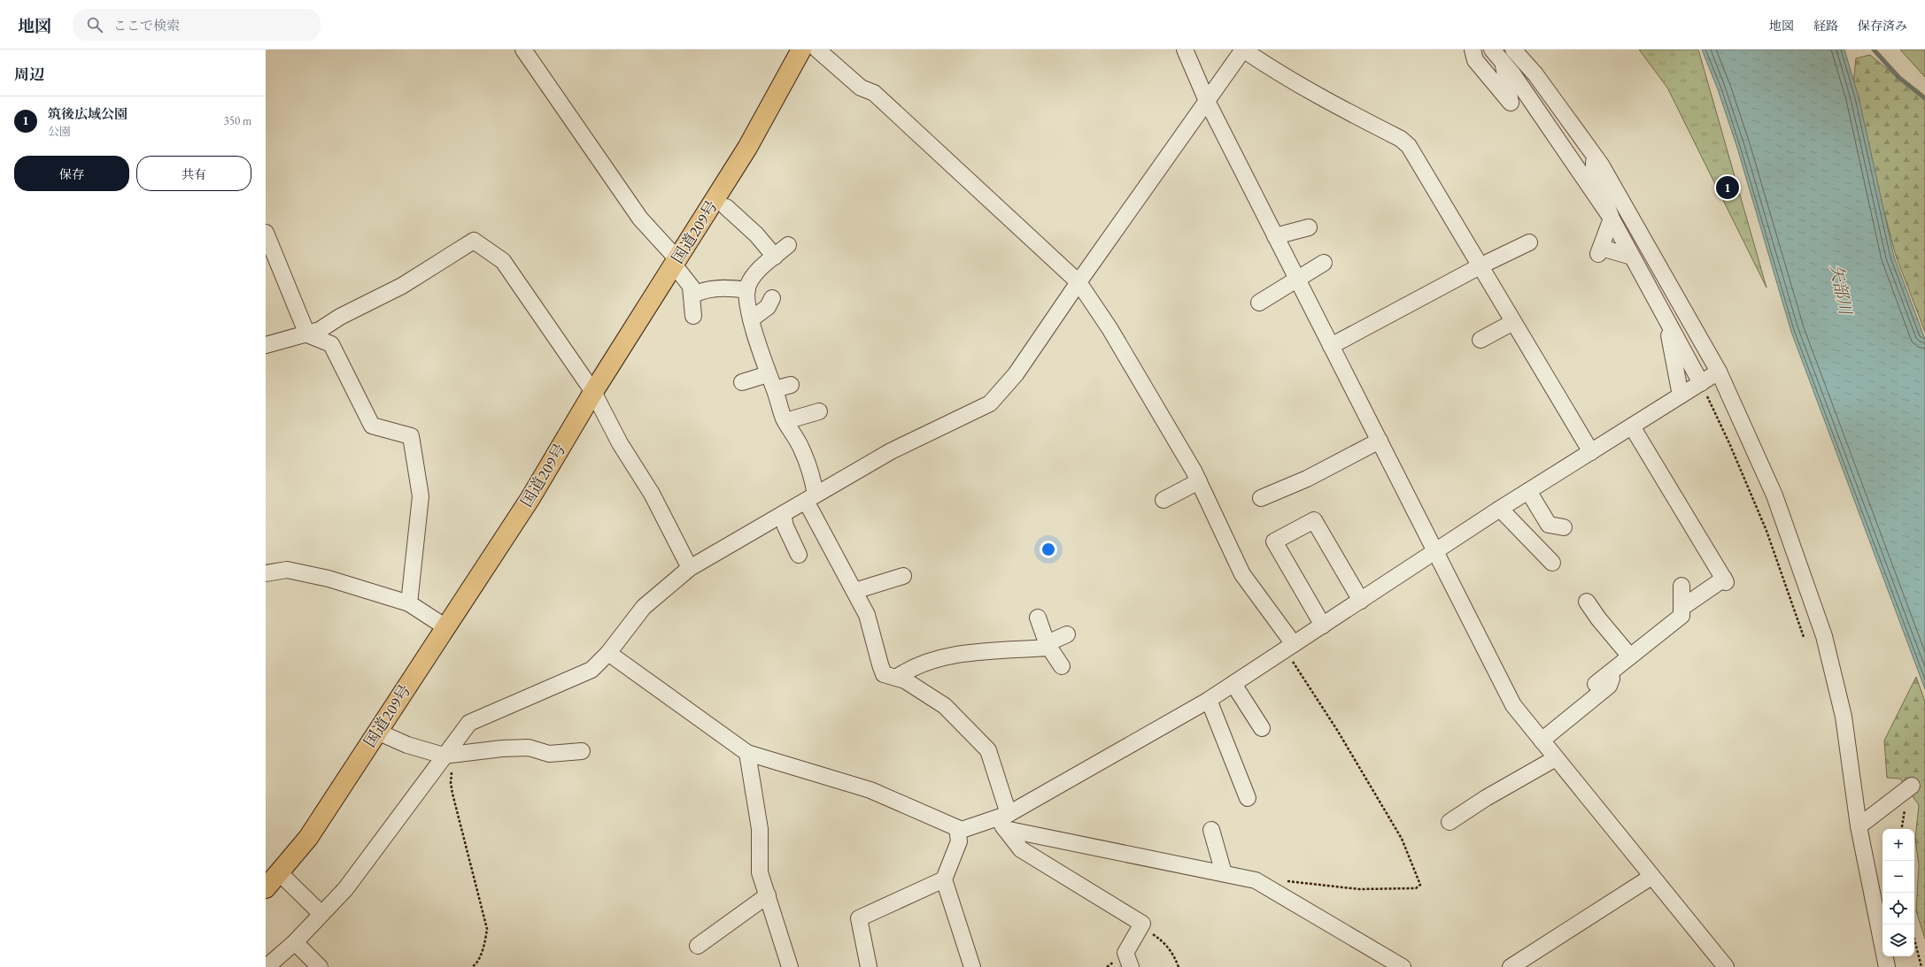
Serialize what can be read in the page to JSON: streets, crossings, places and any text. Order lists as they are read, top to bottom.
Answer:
{
  "streets": {
    "highway": ["国道209号"]
  },
  "water": ["矢部川"],
  "page": {
    "header": "地図",
    "search": "ここで検索",
    "nav": ["地図", "経路", "保存済み"],
    "heading": "周辺",
    "list": [
      {
        "mark": "1",
        "name": "筑後広域公園",
        "note": "公園",
        "value": "350 m"
      }
    ],
    "buttons": ["保存", "共有"],
    "pins": "1",
    "map_buttons": ["+", "−"]
  }
}
